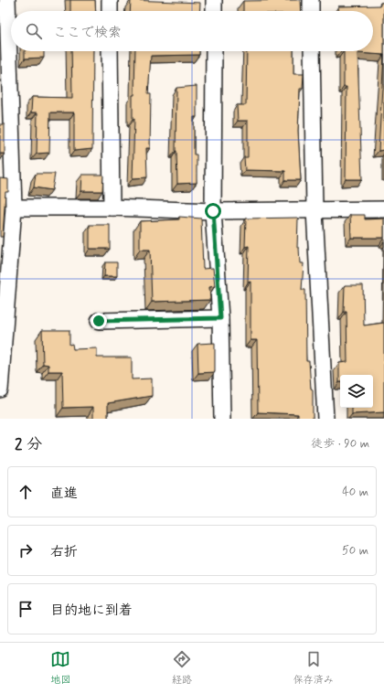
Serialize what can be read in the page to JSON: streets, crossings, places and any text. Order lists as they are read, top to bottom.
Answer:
{
  "page": {
    "search": "ここで検索",
    "heading": ["2 分", "徒歩 · 90 m"],
    "list": [
      ["直進", "40 m"],
      ["右折", "50 m"],
      "目的地に到着"
    ],
    "nav": ["地図", "経路", "保存済み"]
  }
}
